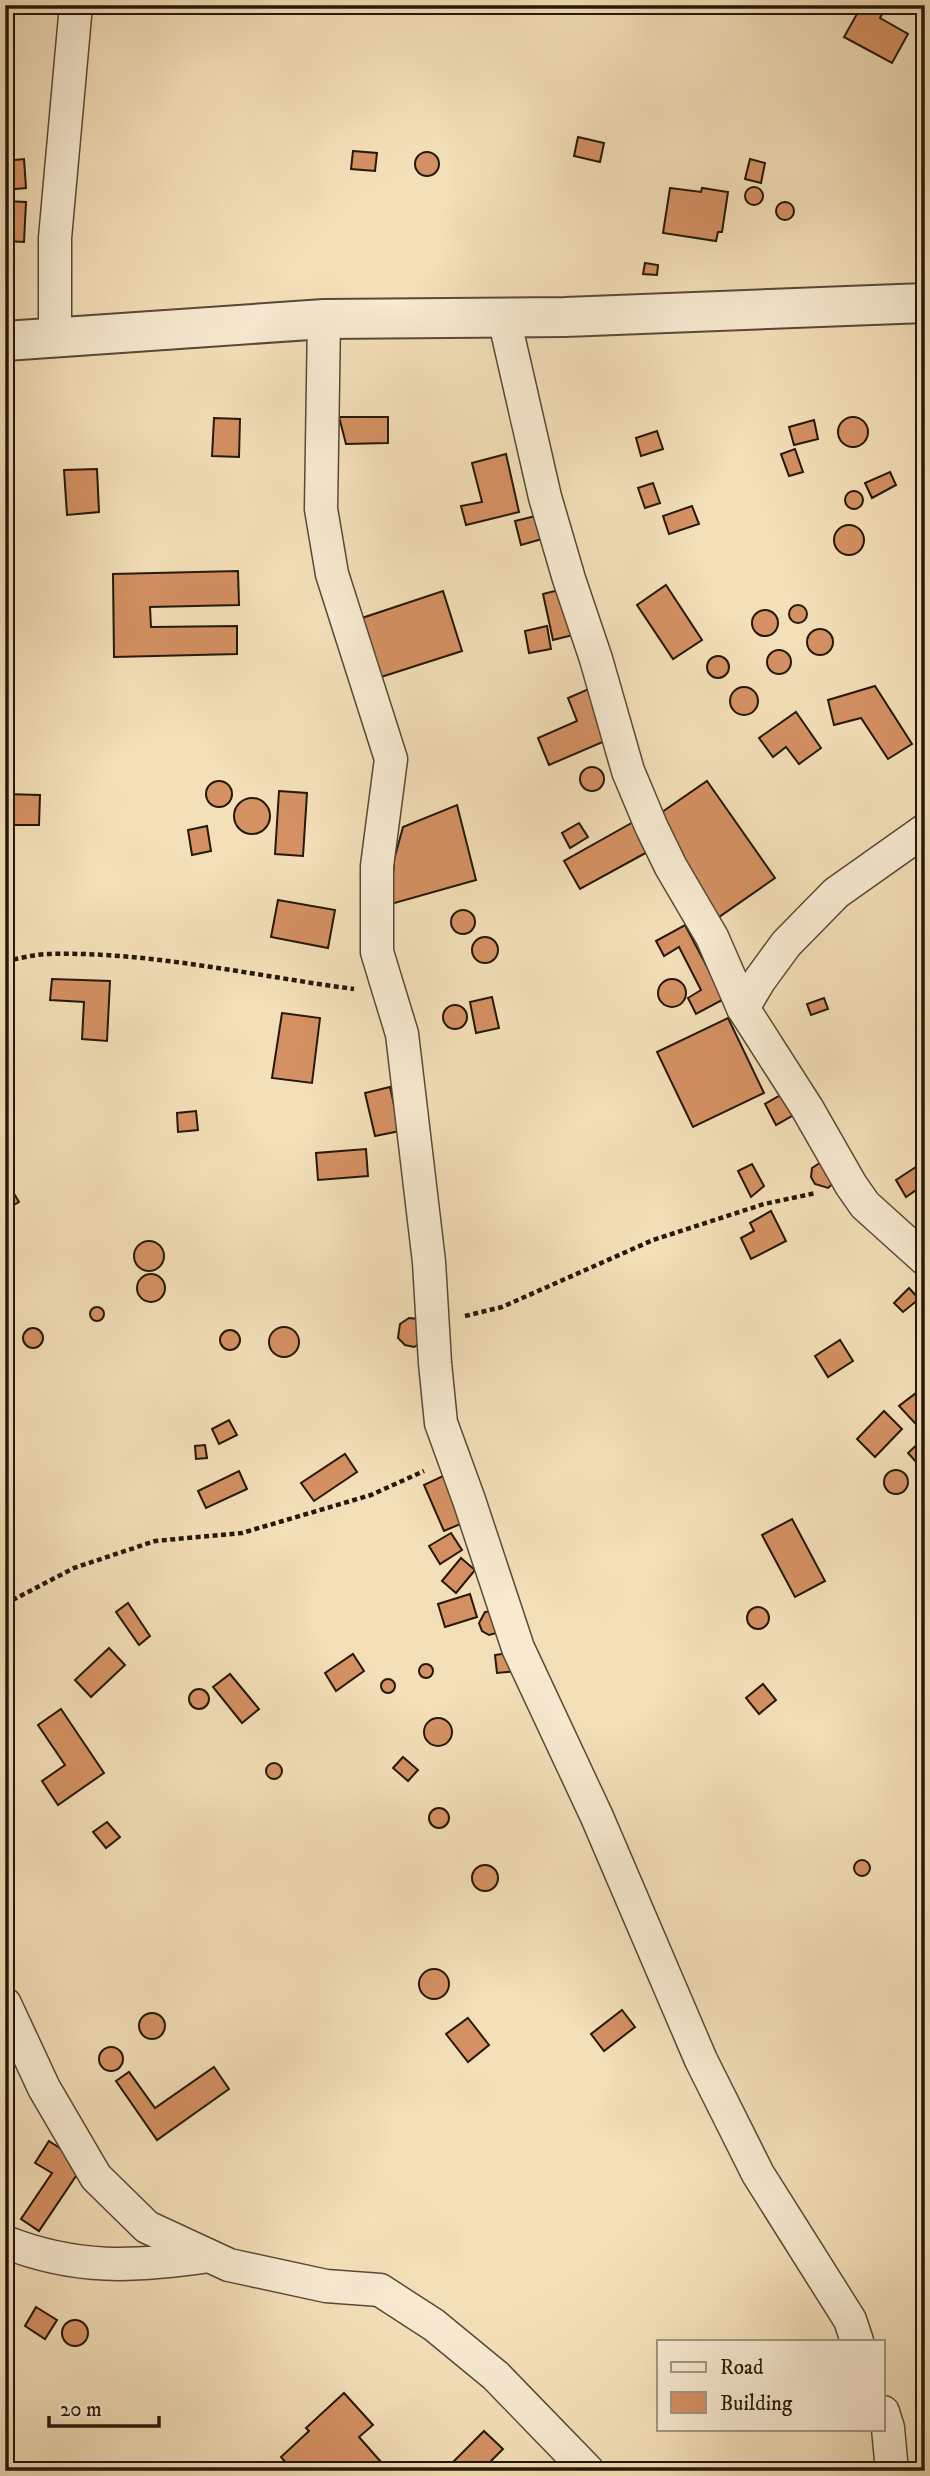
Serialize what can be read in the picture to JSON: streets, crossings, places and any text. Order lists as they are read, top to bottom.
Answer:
{
  "legend": ["Road", "Building"],
  "scale_bar": "20 m"
}
